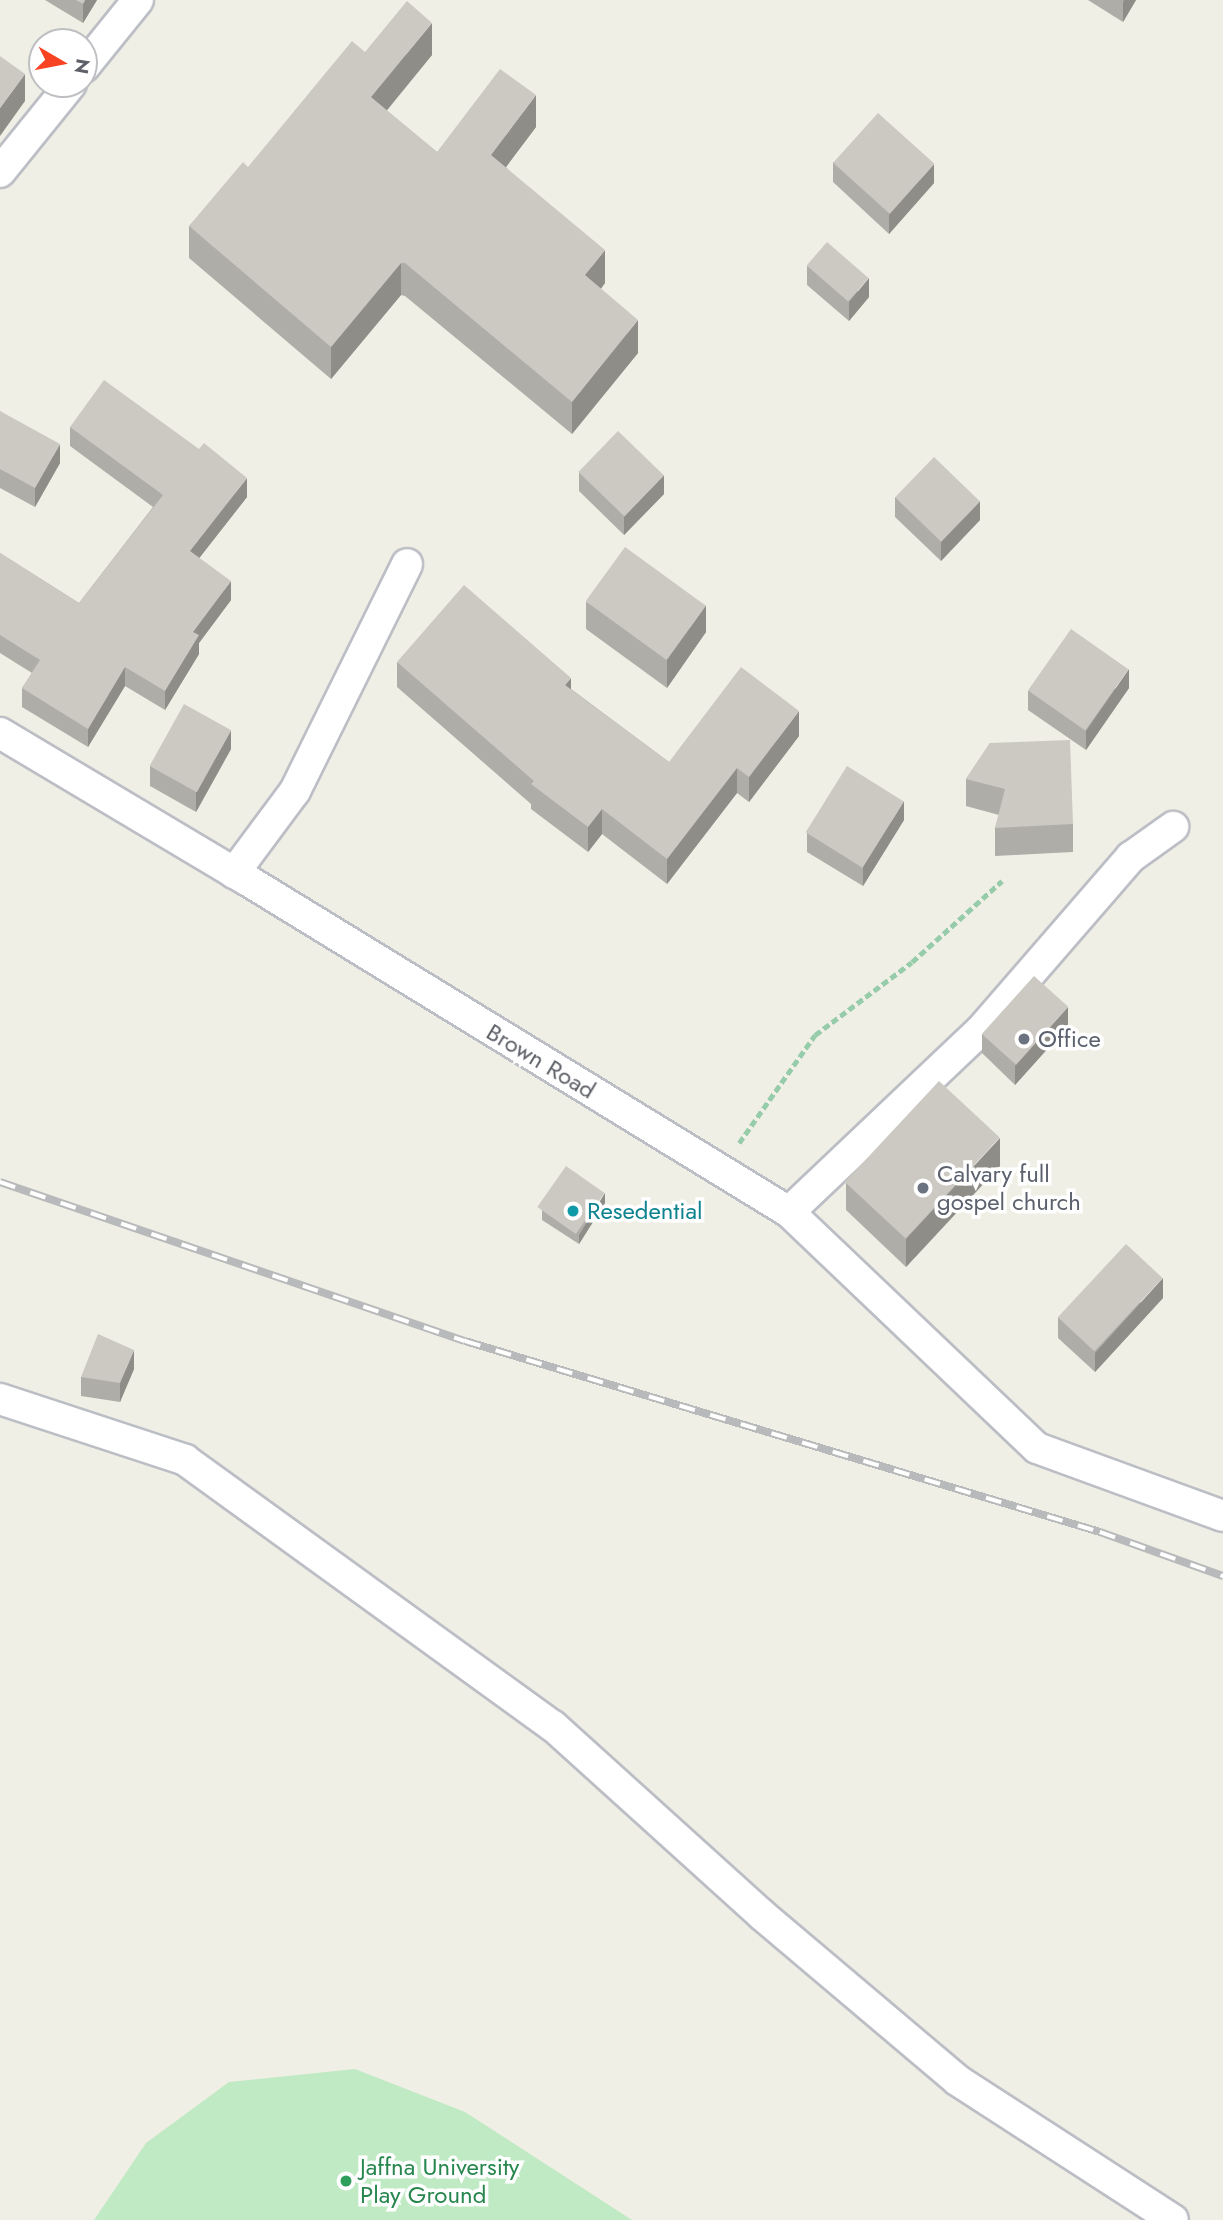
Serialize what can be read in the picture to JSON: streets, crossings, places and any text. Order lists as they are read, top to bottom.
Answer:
{
  "streets": {
    "street": ["Brown Road"]
  },
  "places": [
    "Office",
    "Calvary full gospel church",
    "Resedential",
    "Jaffna University Play Ground"
  ],
  "north": "right"
}
